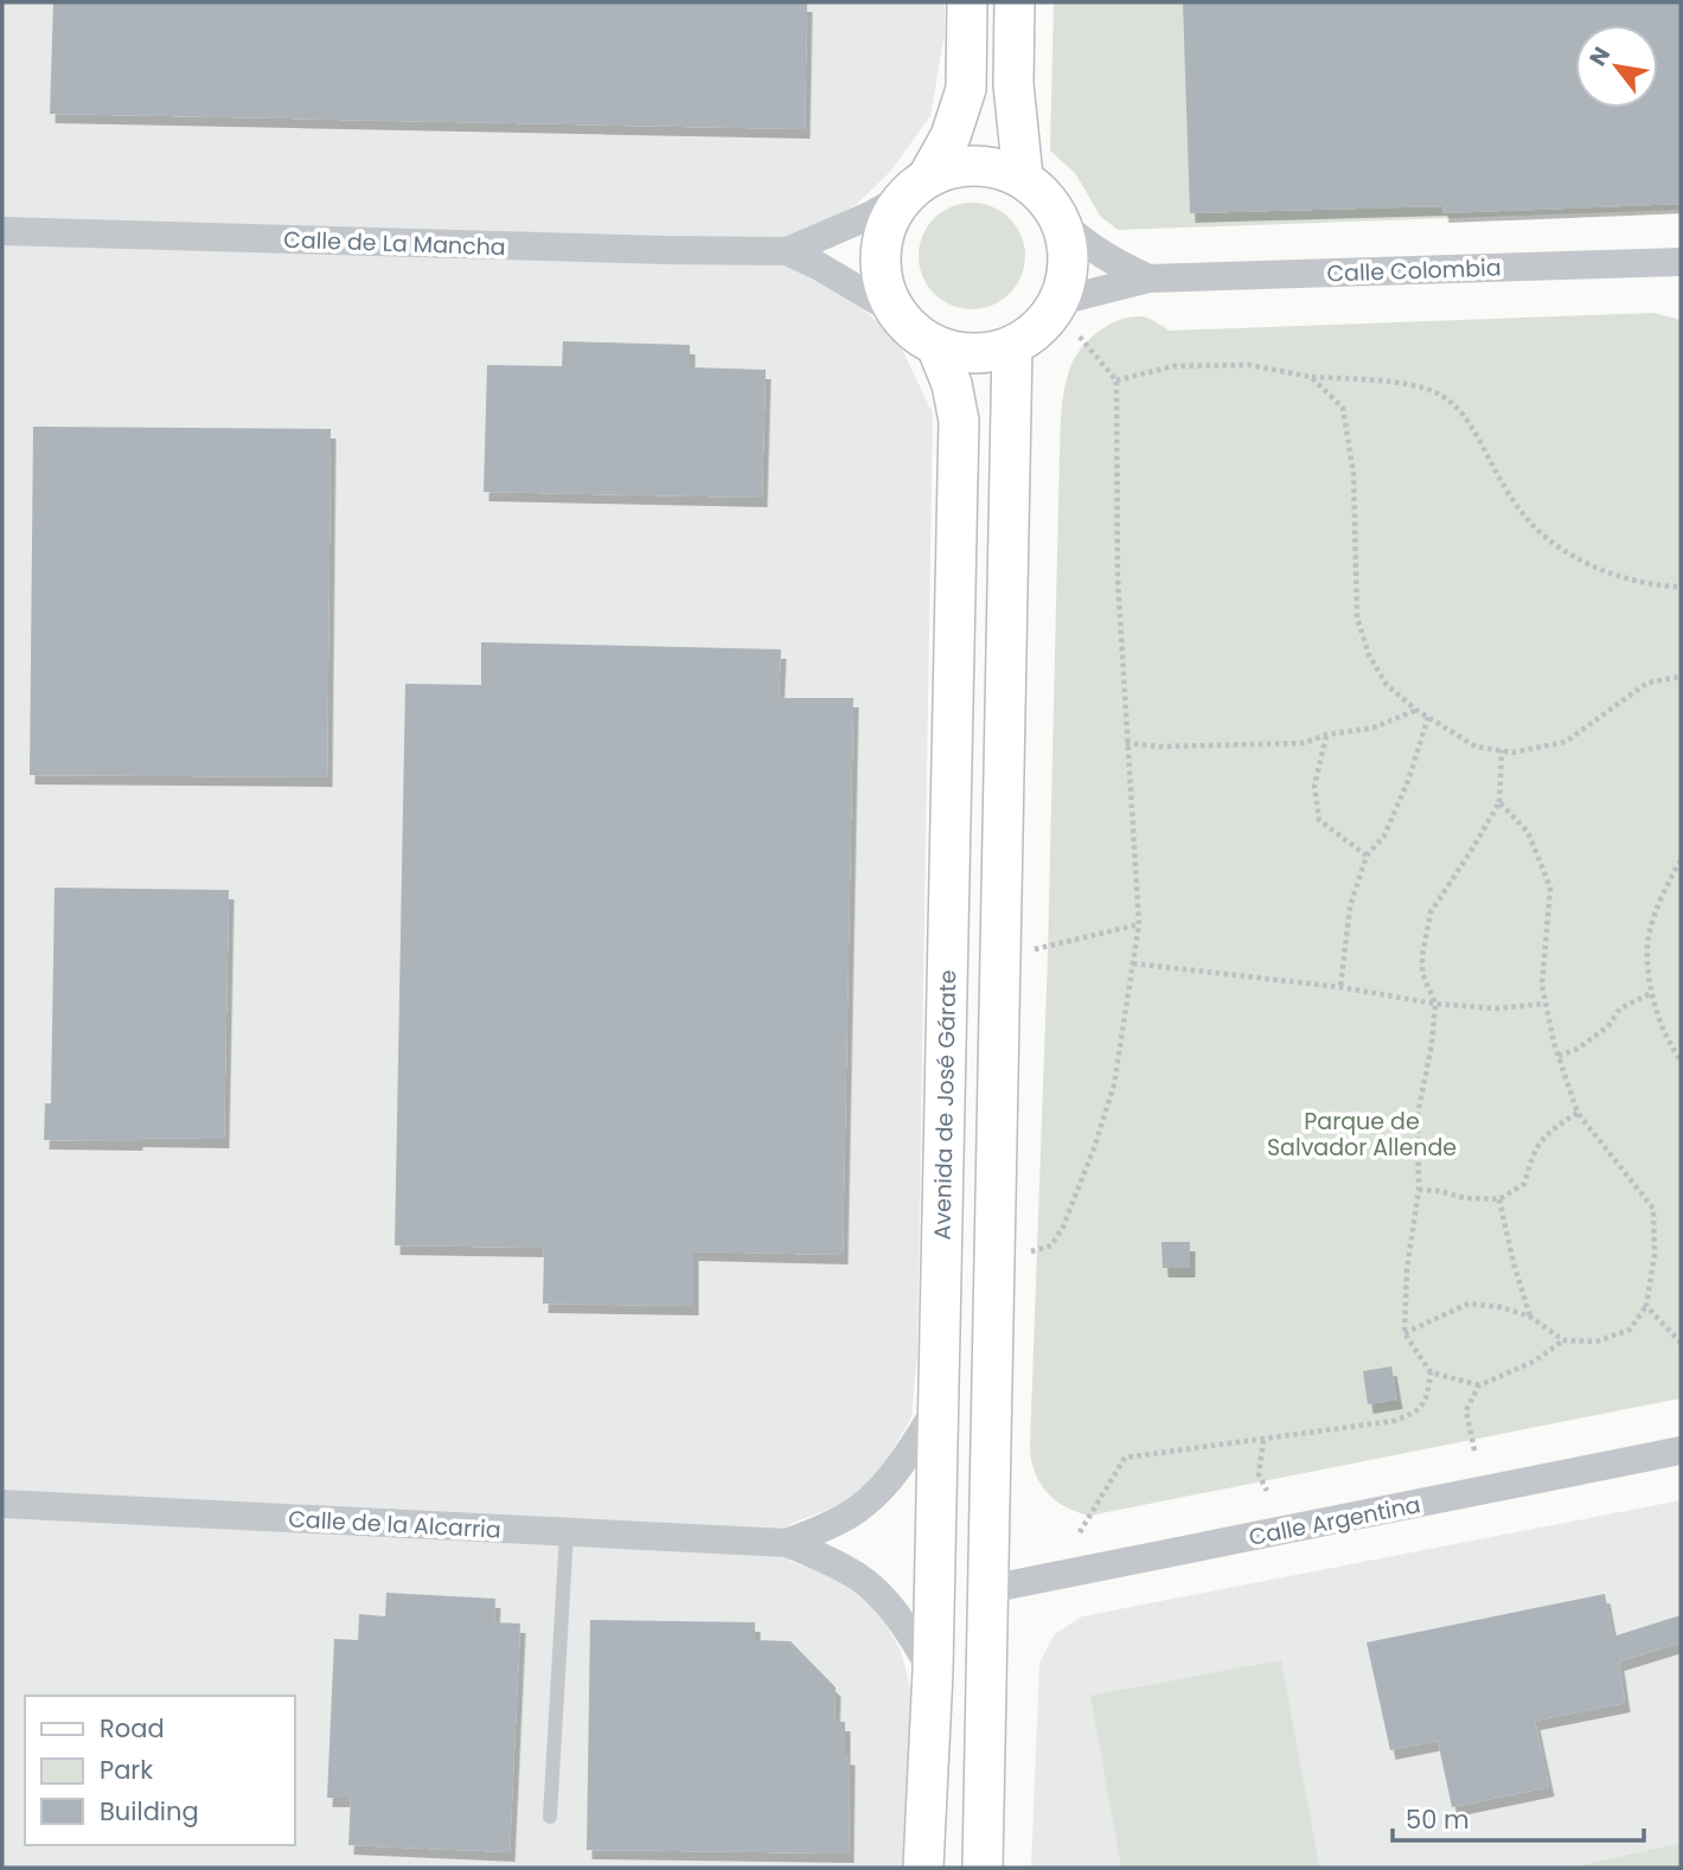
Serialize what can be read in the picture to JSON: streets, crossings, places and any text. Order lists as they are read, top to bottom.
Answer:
{
  "streets": {
    "main road": ["Avenida de José Gárate"],
    "street": [
      "Calle de La Mancha",
      "Calle Colombia",
      "Calle Argentina",
      "Calle de la Alcarria"
    ]
  },
  "crossings": [
    ["Calle de La Mancha", "Calle Colombia"],
    ["Calle de La Mancha", "Avenida de José Gárate"],
    ["Calle Colombia", "Avenida de José Gárate"],
    ["Avenida de José Gárate", "Calle de la Alcarria"]
  ],
  "parks": ["Parque de Salvador Allende"],
  "legend": ["Road", "Park", "Building"],
  "scale_bar": "50 m",
  "north": "top left"
}
